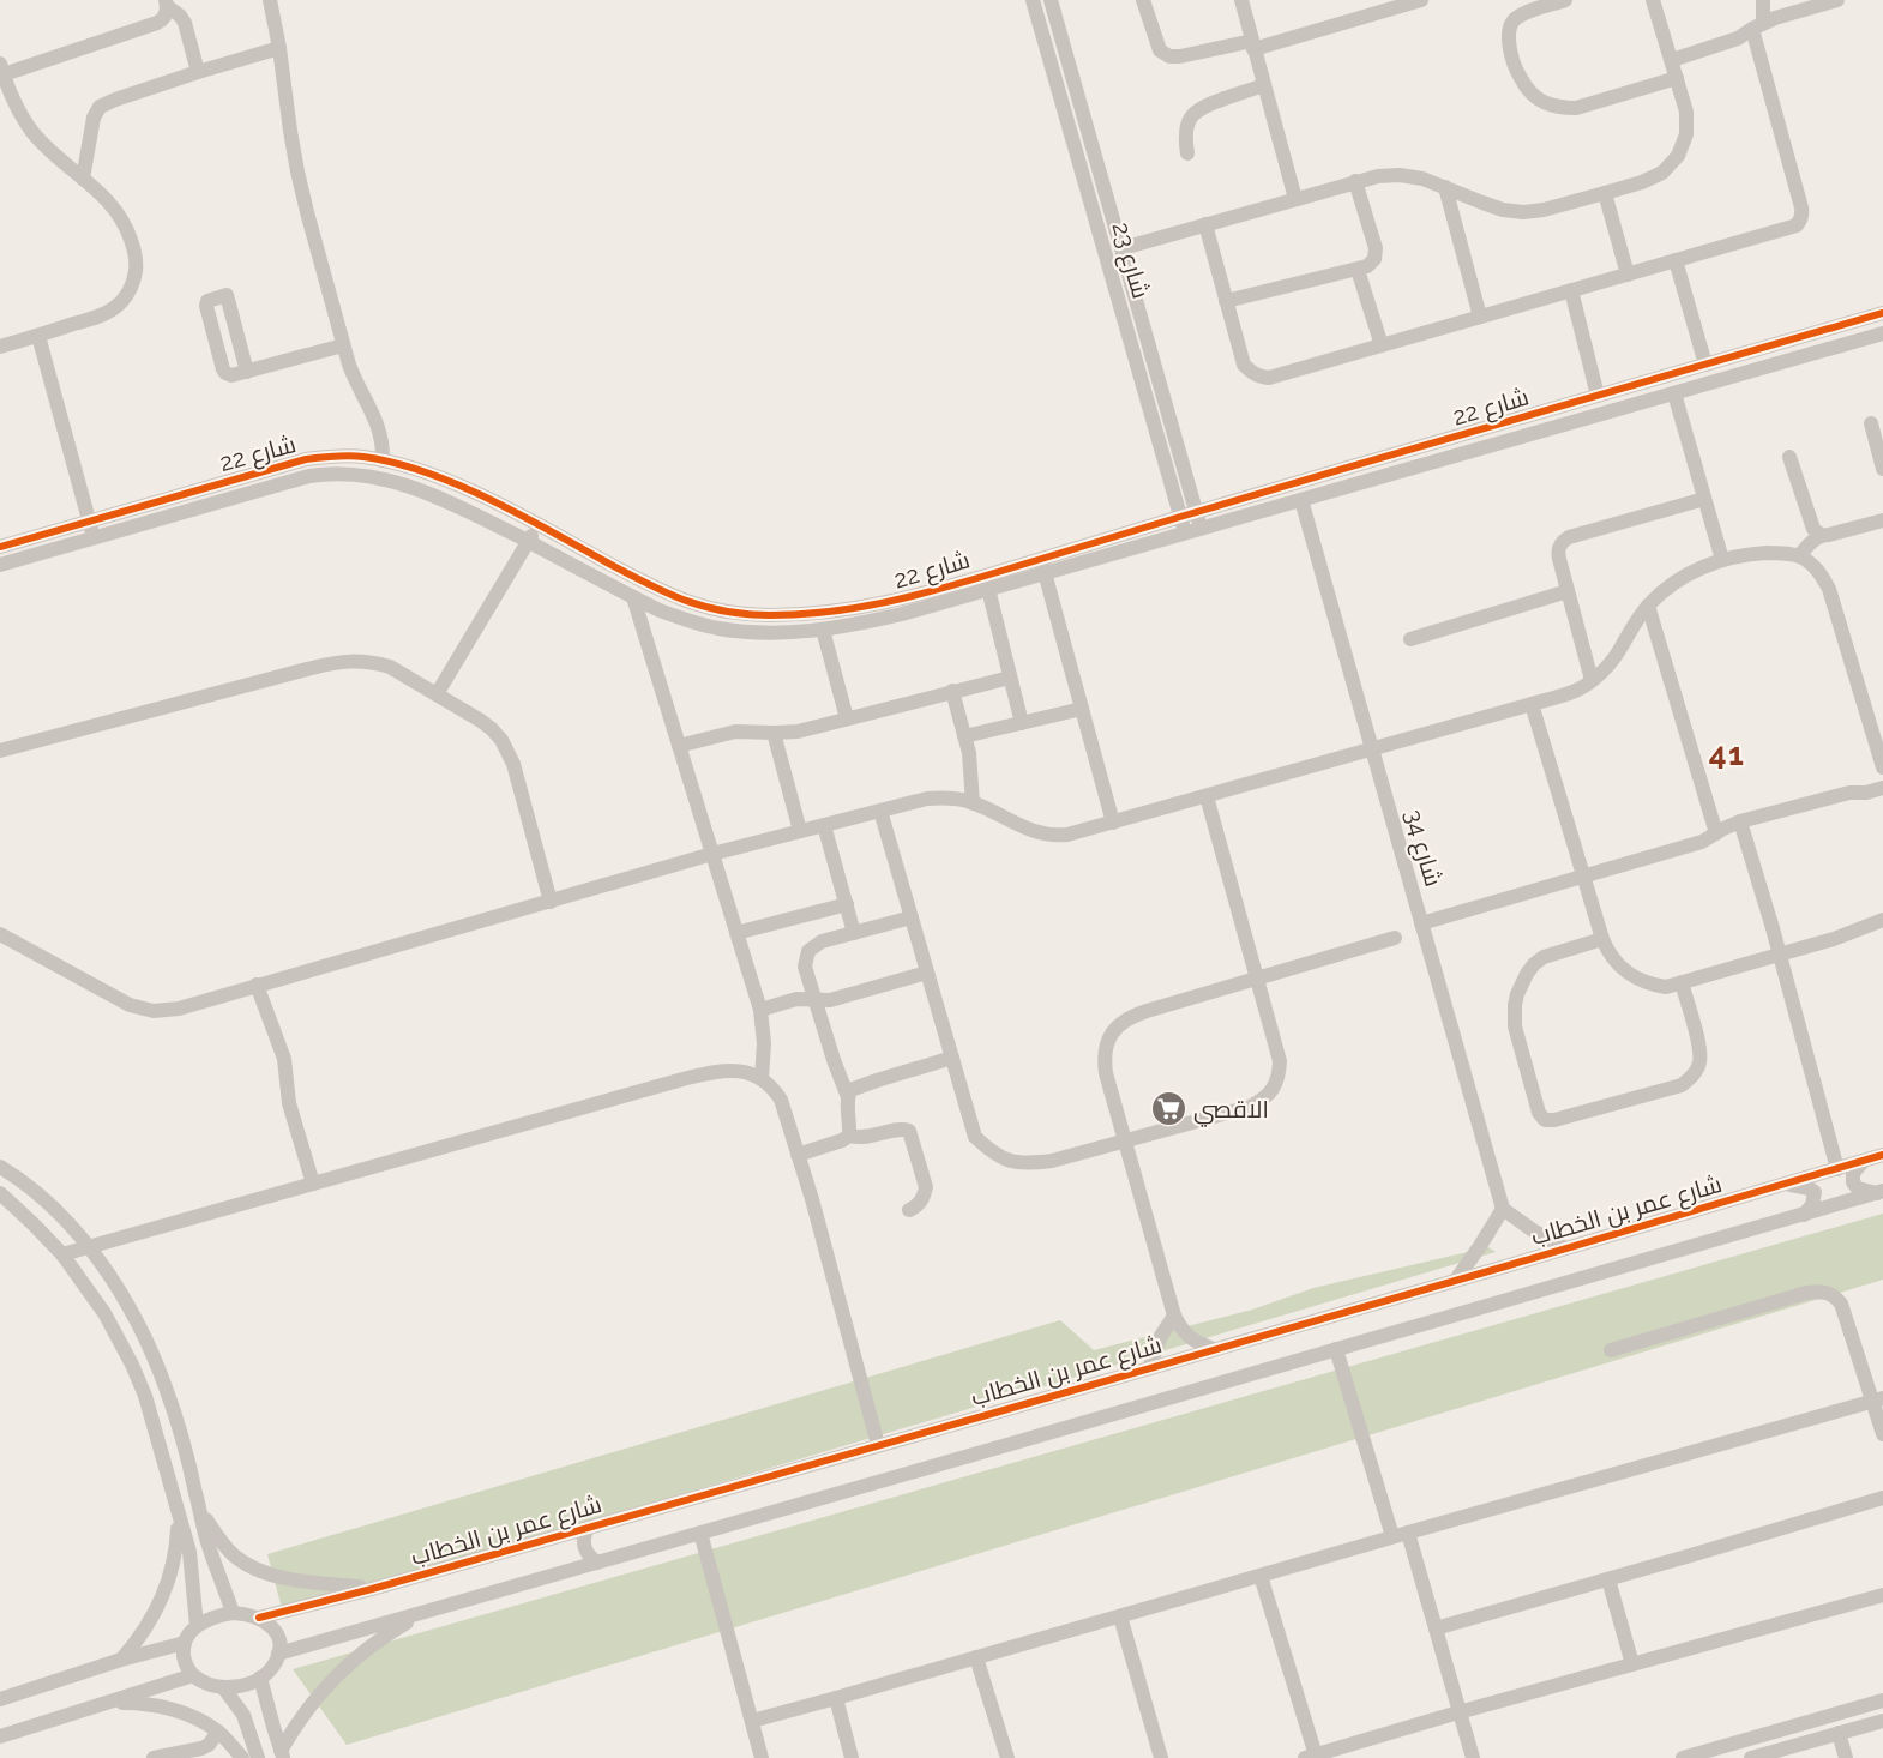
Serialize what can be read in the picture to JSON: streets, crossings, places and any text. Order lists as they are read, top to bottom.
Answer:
{
  "streets": {
    "street": [
      "شارع 23",
      "شارع 22",
      "شارع 34",
      "شارع عمر بن الخطاب"
    ]
  },
  "crossings": [
    ["شارع 23", "شارع 22"],
    ["شارع 22", "شارع 34"]
  ],
  "districts": ["41"],
  "places": {
    "supermarket": ["الاقصي"]
  }
}
